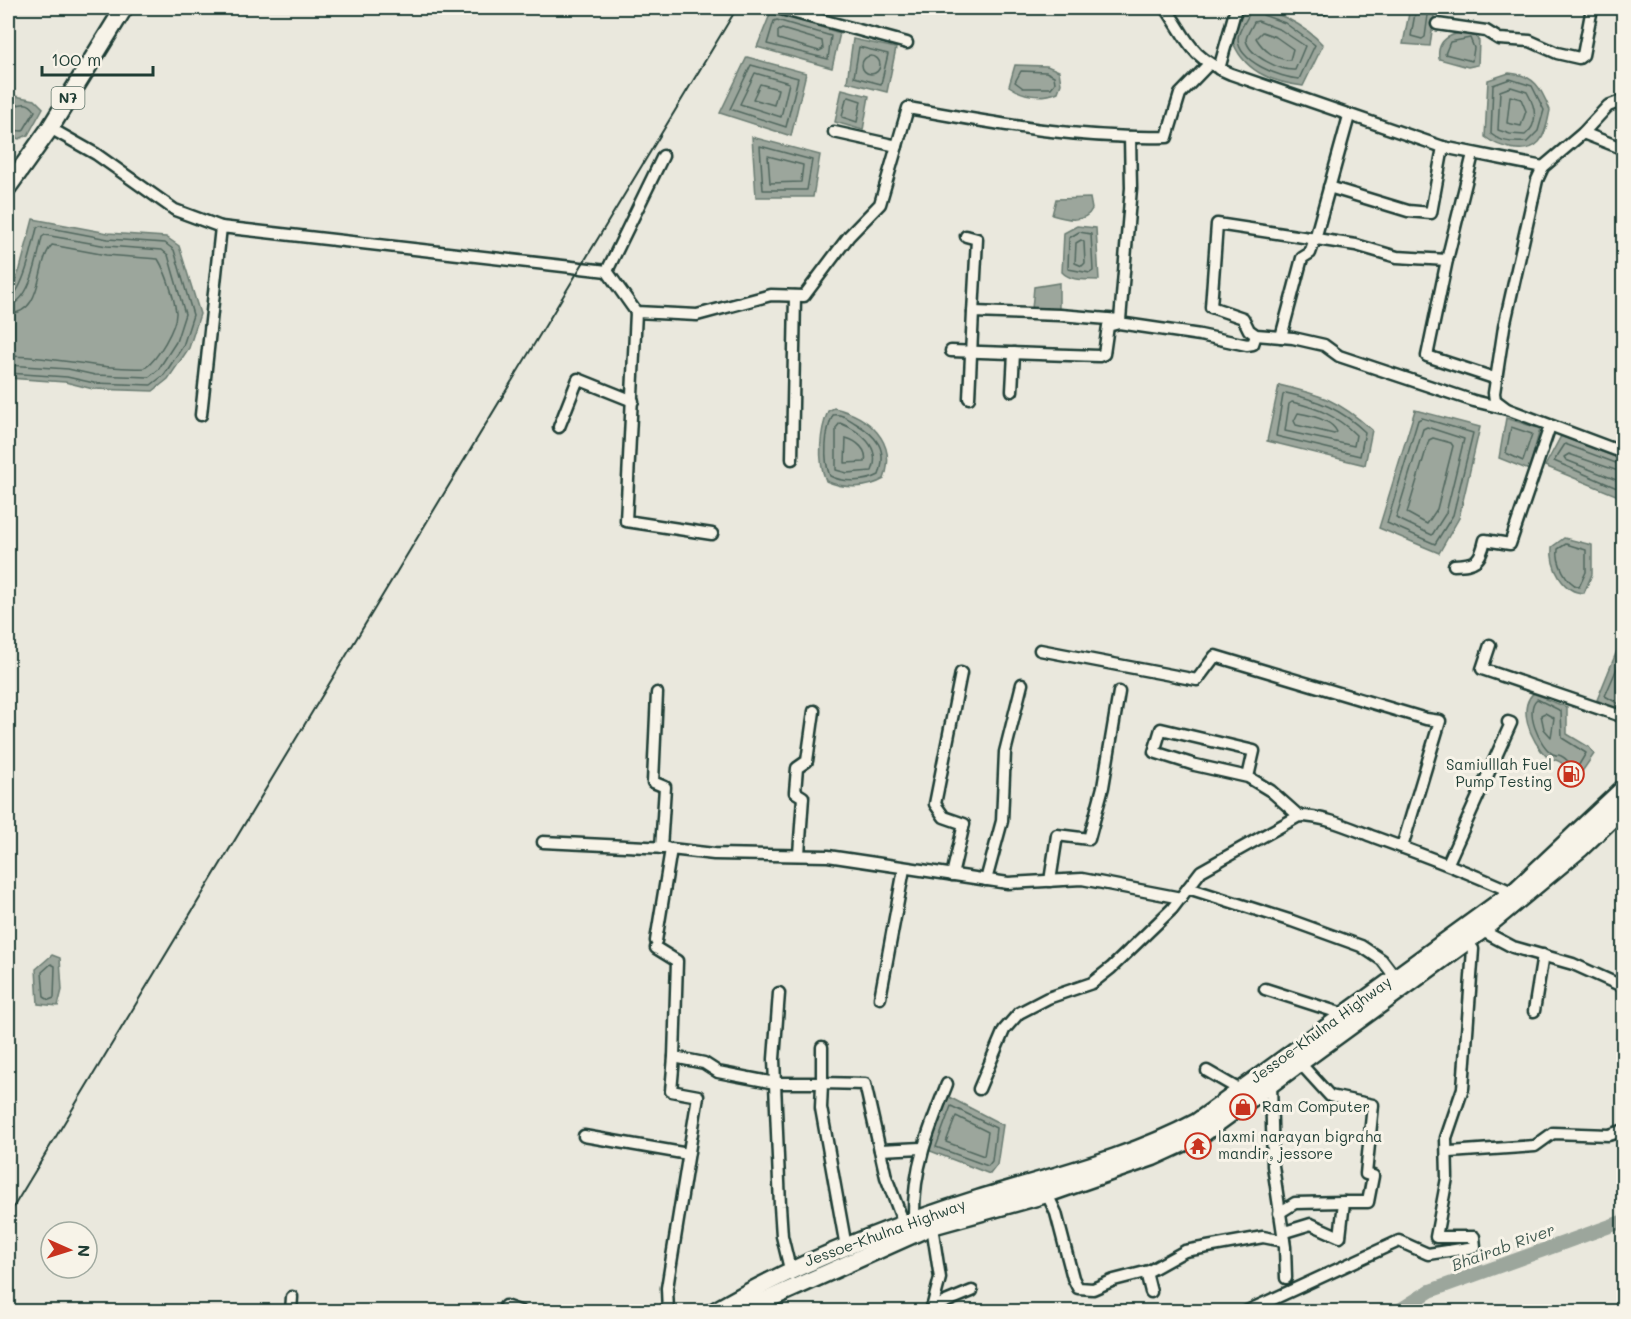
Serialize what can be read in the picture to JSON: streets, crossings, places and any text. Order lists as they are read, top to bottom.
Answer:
{
  "streets": {
    "highway": ["N7", "Jessoe-Khulna Highway"]
  },
  "water": ["Bhairab River"],
  "places": {
    "fuel station": ["Samiulllah Fuel Pump Testing"],
    "shop": ["Ram Computer"],
    "temple": ["laxmi narayan bigraha mandir, jessore"]
  },
  "scale_bar": "100 m",
  "north": "right"
}
